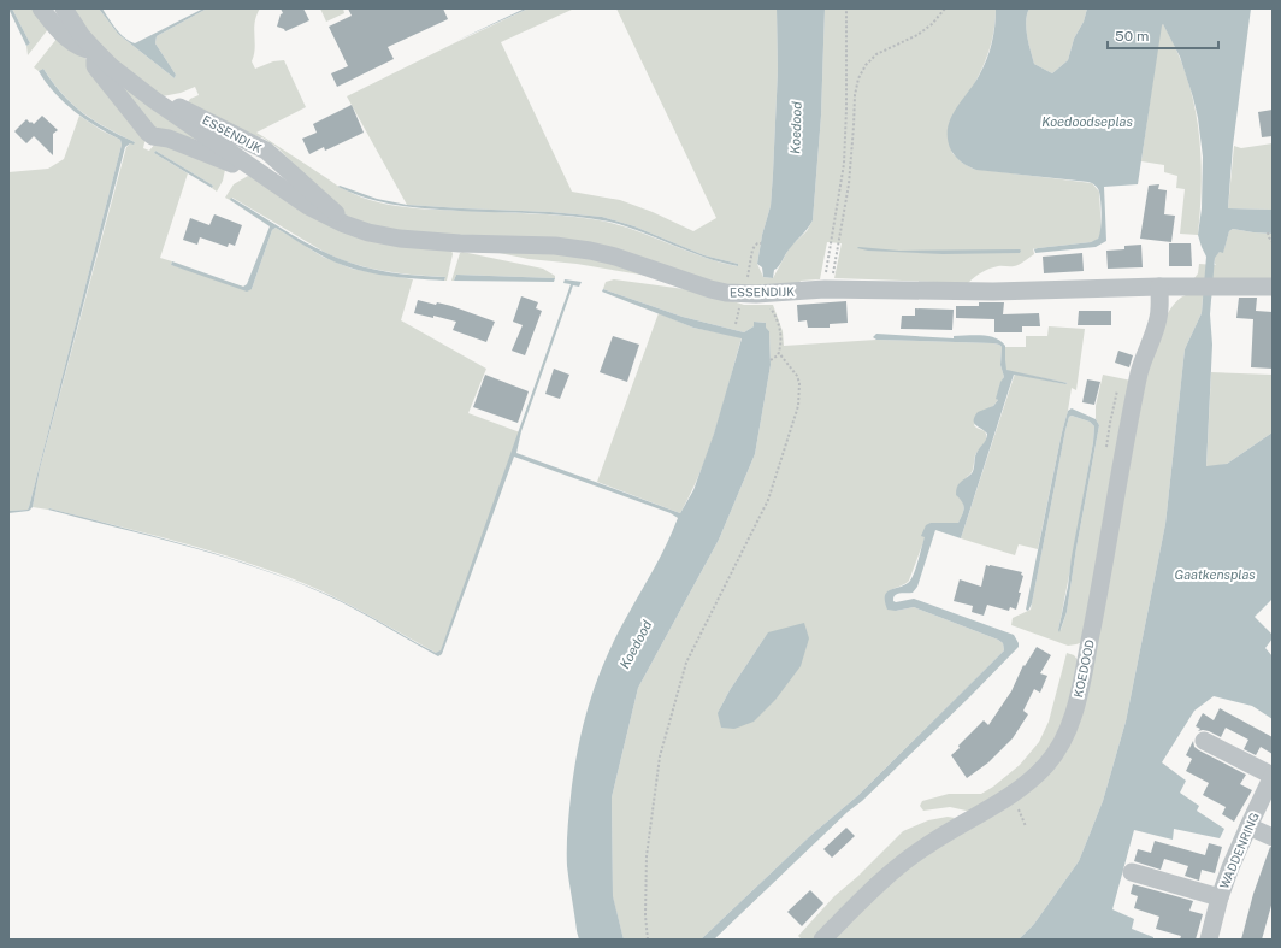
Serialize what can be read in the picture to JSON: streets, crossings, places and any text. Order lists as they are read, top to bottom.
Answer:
{
  "streets": {
    "street": ["ESSENDIJK", "KOEDOOD", "WADDENRING"]
  },
  "crossings": [
    ["ESSENDIJK", "KOEDOOD"]
  ],
  "water": ["Koedoodseplas", "Koedood", "Gaatkensplas"],
  "scale_bar": "50 m"
}
